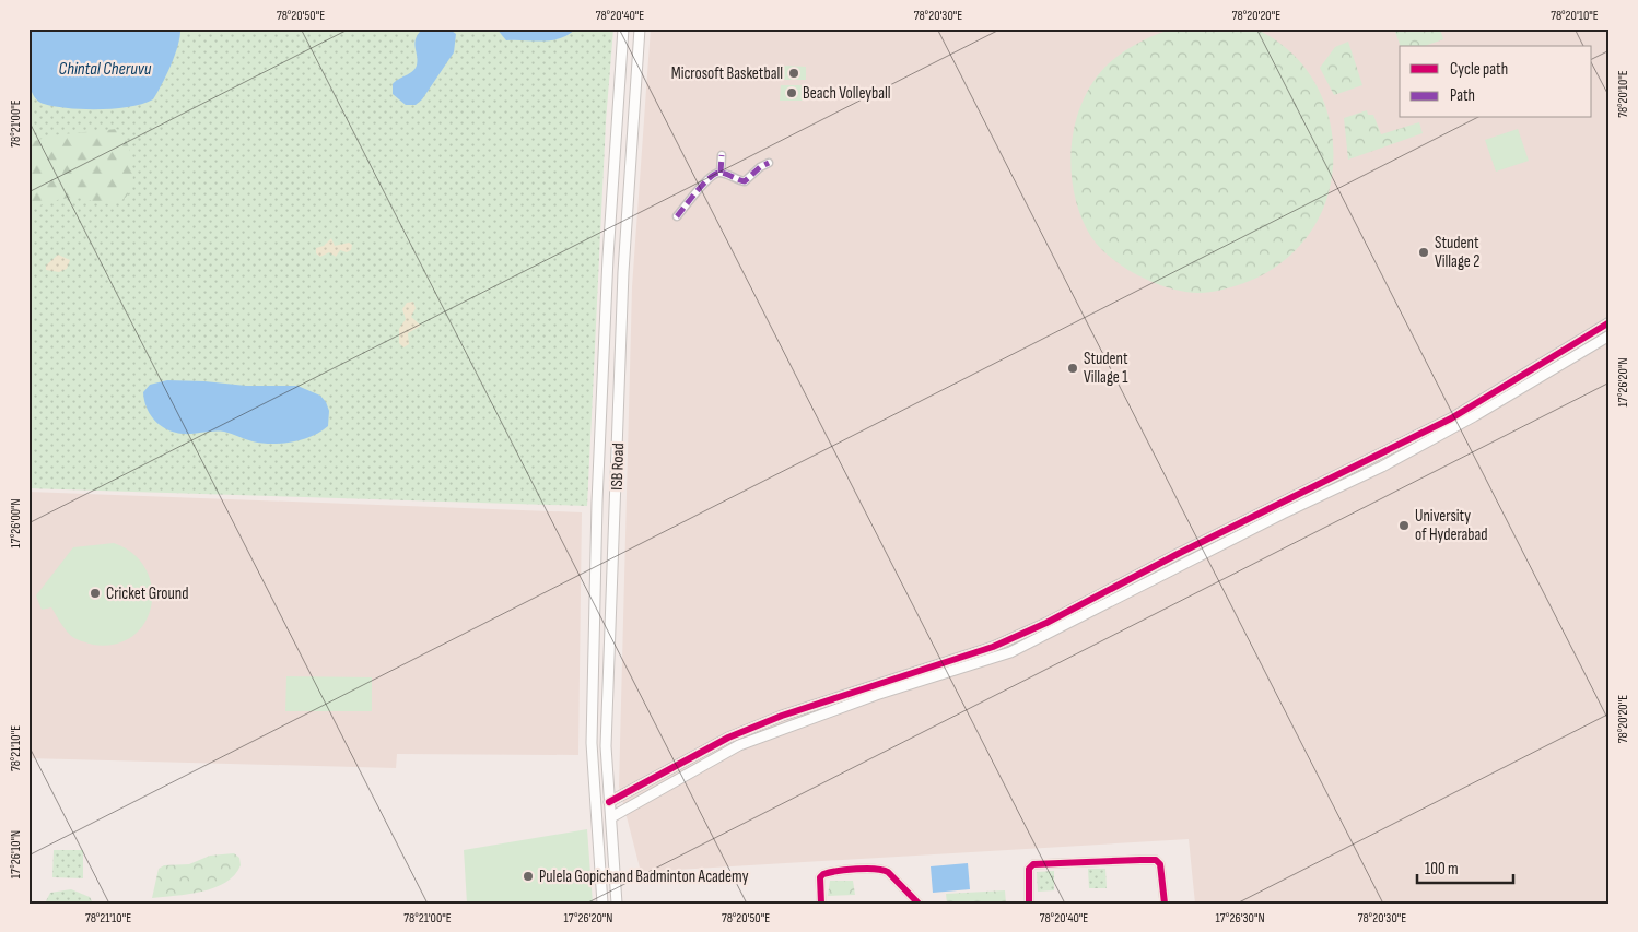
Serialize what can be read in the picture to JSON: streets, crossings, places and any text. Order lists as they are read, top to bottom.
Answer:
{
  "streets": {
    "street": ["ISB Road"]
  },
  "water": ["Chintal Cheruvu"],
  "places": [
    "Microsoft Basketball",
    "Beach Volleyball",
    "Student Village 2",
    "Student Village 1",
    "University of Hyderabad",
    "Cricket Ground",
    "Pulela Gopichand Badminton Academy"
  ],
  "legend": ["Cycle path", "Path"],
  "scale_bar": "100 m",
  "coordinates": [
    "78°20'50\"E",
    "78°20'40\"E",
    "78°20'30\"E",
    "78°20'20\"E",
    "78°20'10\"E",
    "78°21'00\"E",
    "17°26'20\"N",
    "17°26'00\"N",
    "78°21'10\"E",
    "17°26'10\"N",
    "17°26'30\"N"
  ]
}
